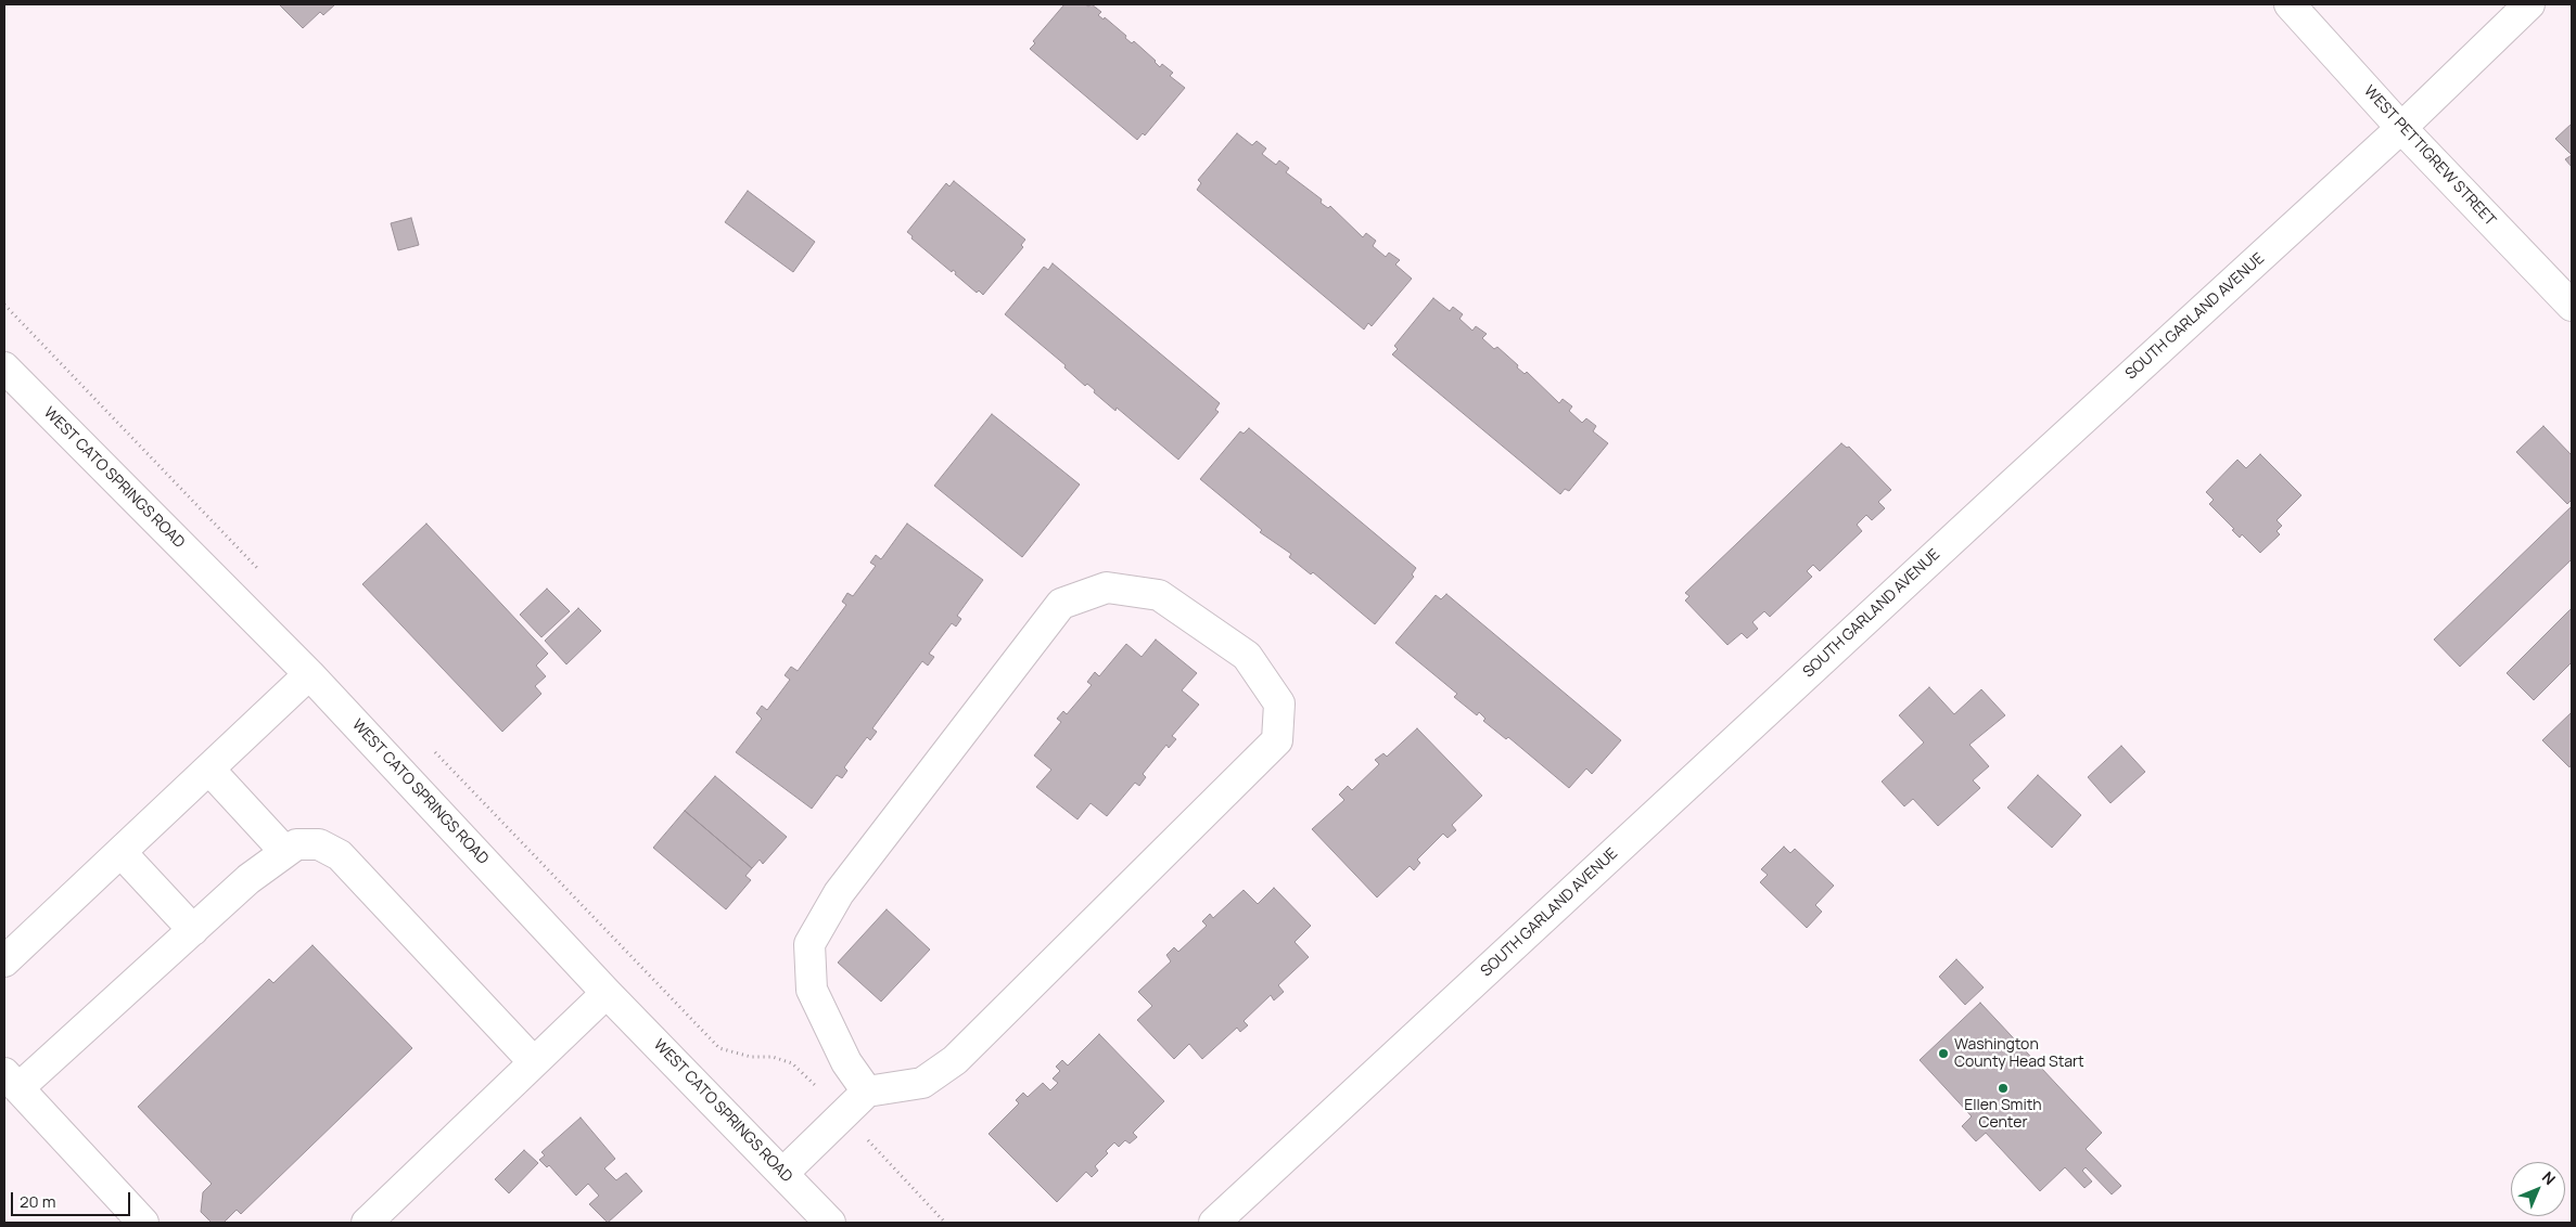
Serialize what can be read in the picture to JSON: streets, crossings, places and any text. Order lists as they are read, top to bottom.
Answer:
{
  "streets": {
    "street": ["WEST PETTIGREW STREET", "SOUTH GARLAND AVENUE", "WEST CATO SPRINGS ROAD"]
  },
  "crossings": [
    ["WEST PETTIGREW STREET", "SOUTH GARLAND AVENUE"]
  ],
  "places": ["Washington County Head Start", "Ellen Smith Center"],
  "scale_bar": "20 m",
  "north": "top right"
}
